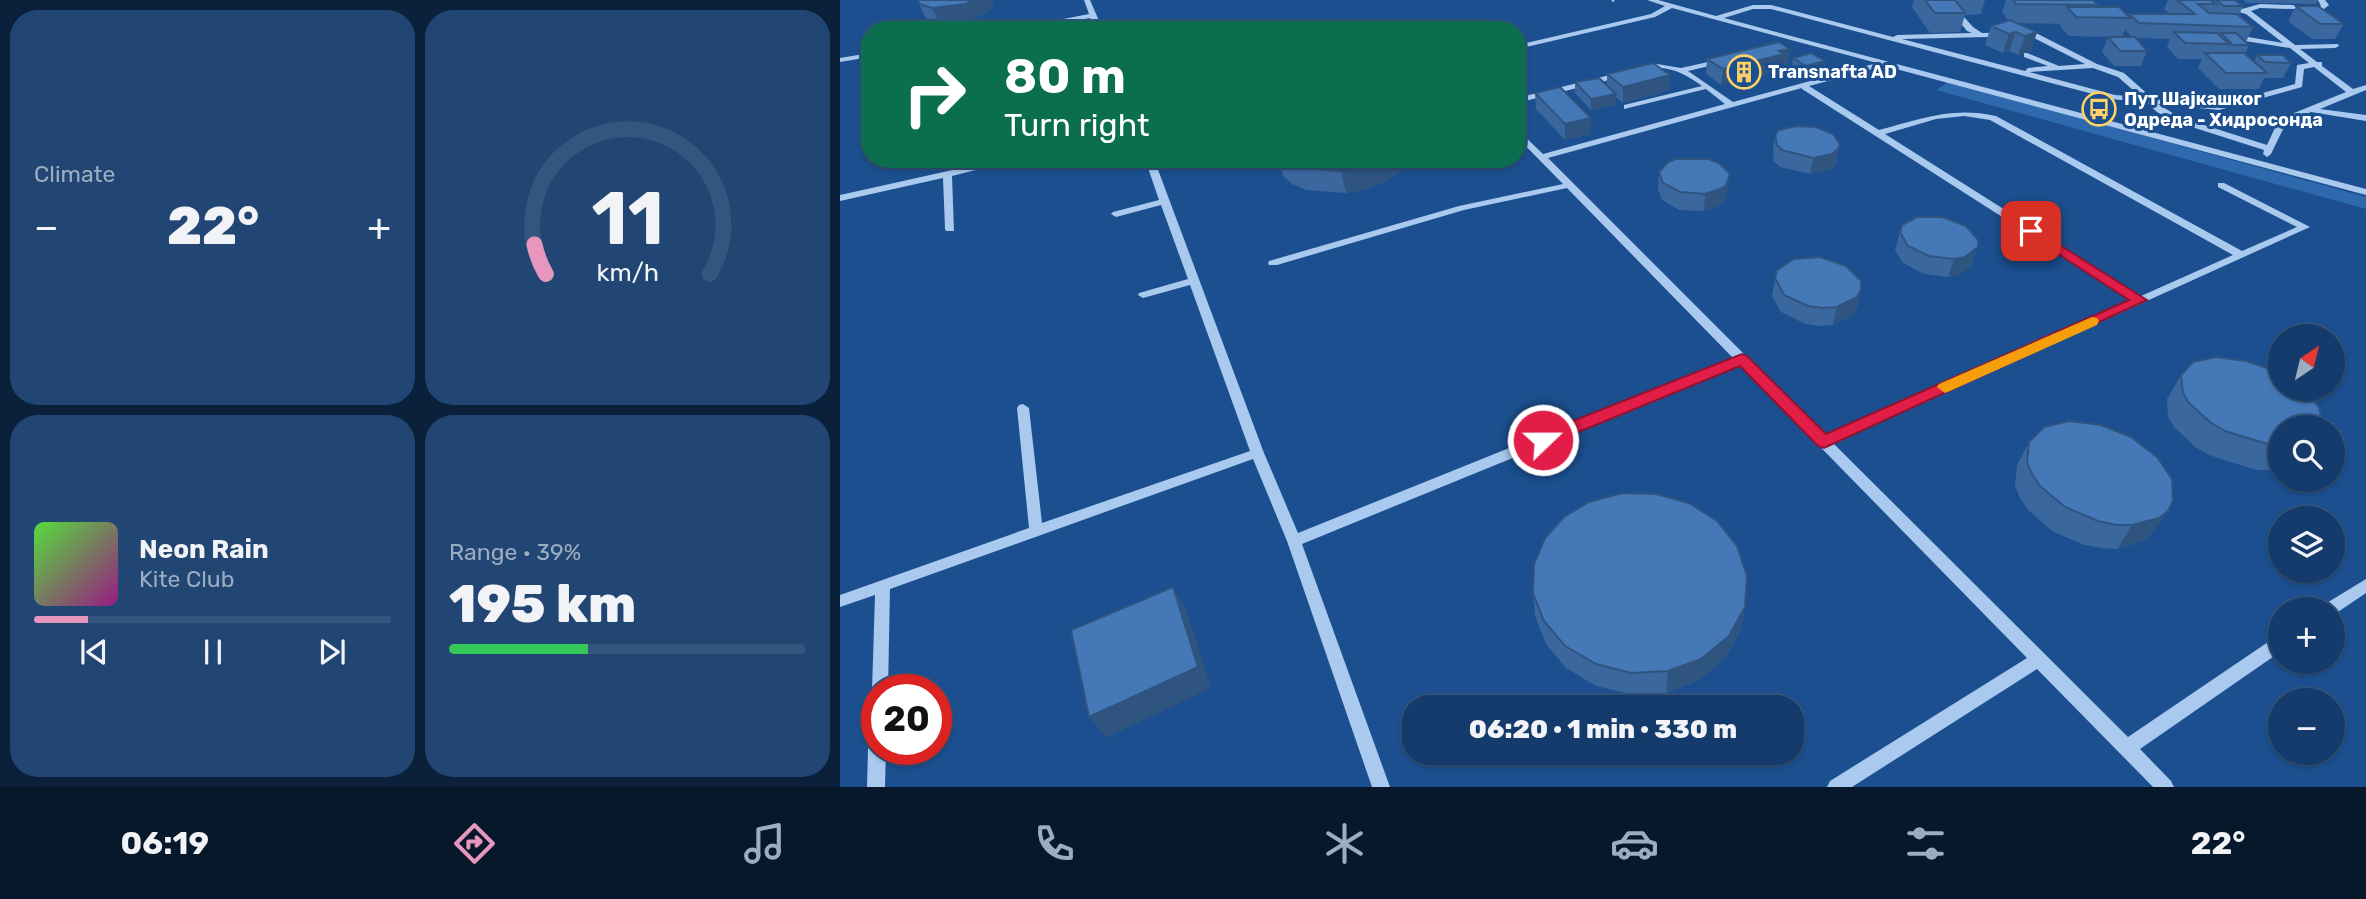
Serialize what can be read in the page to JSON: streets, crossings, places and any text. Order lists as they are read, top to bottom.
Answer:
{
  "places": {
    "building": ["Transnafta AD"],
    "bus stop": ["Пут Шајкашког Одреда - Хидросонда"]
  },
  "north": "top right",
  "page": {
    "tile": [
      "Climate",
      ["Range · 39%", "195 km"]
    ],
    "turn": ["80 m", "Turn right"],
    "heat": ["−", "22°", "+"],
    "map_buttons": ["+", "−"],
    "song": ["Neon Rain", "Kite Club"],
    "limit": "20",
    "trip": "06:20 · 1 min · 330 m",
    "tabs": ["06:19", "22°"],
    "gauge": ["11", "km/h"]
  }
}
